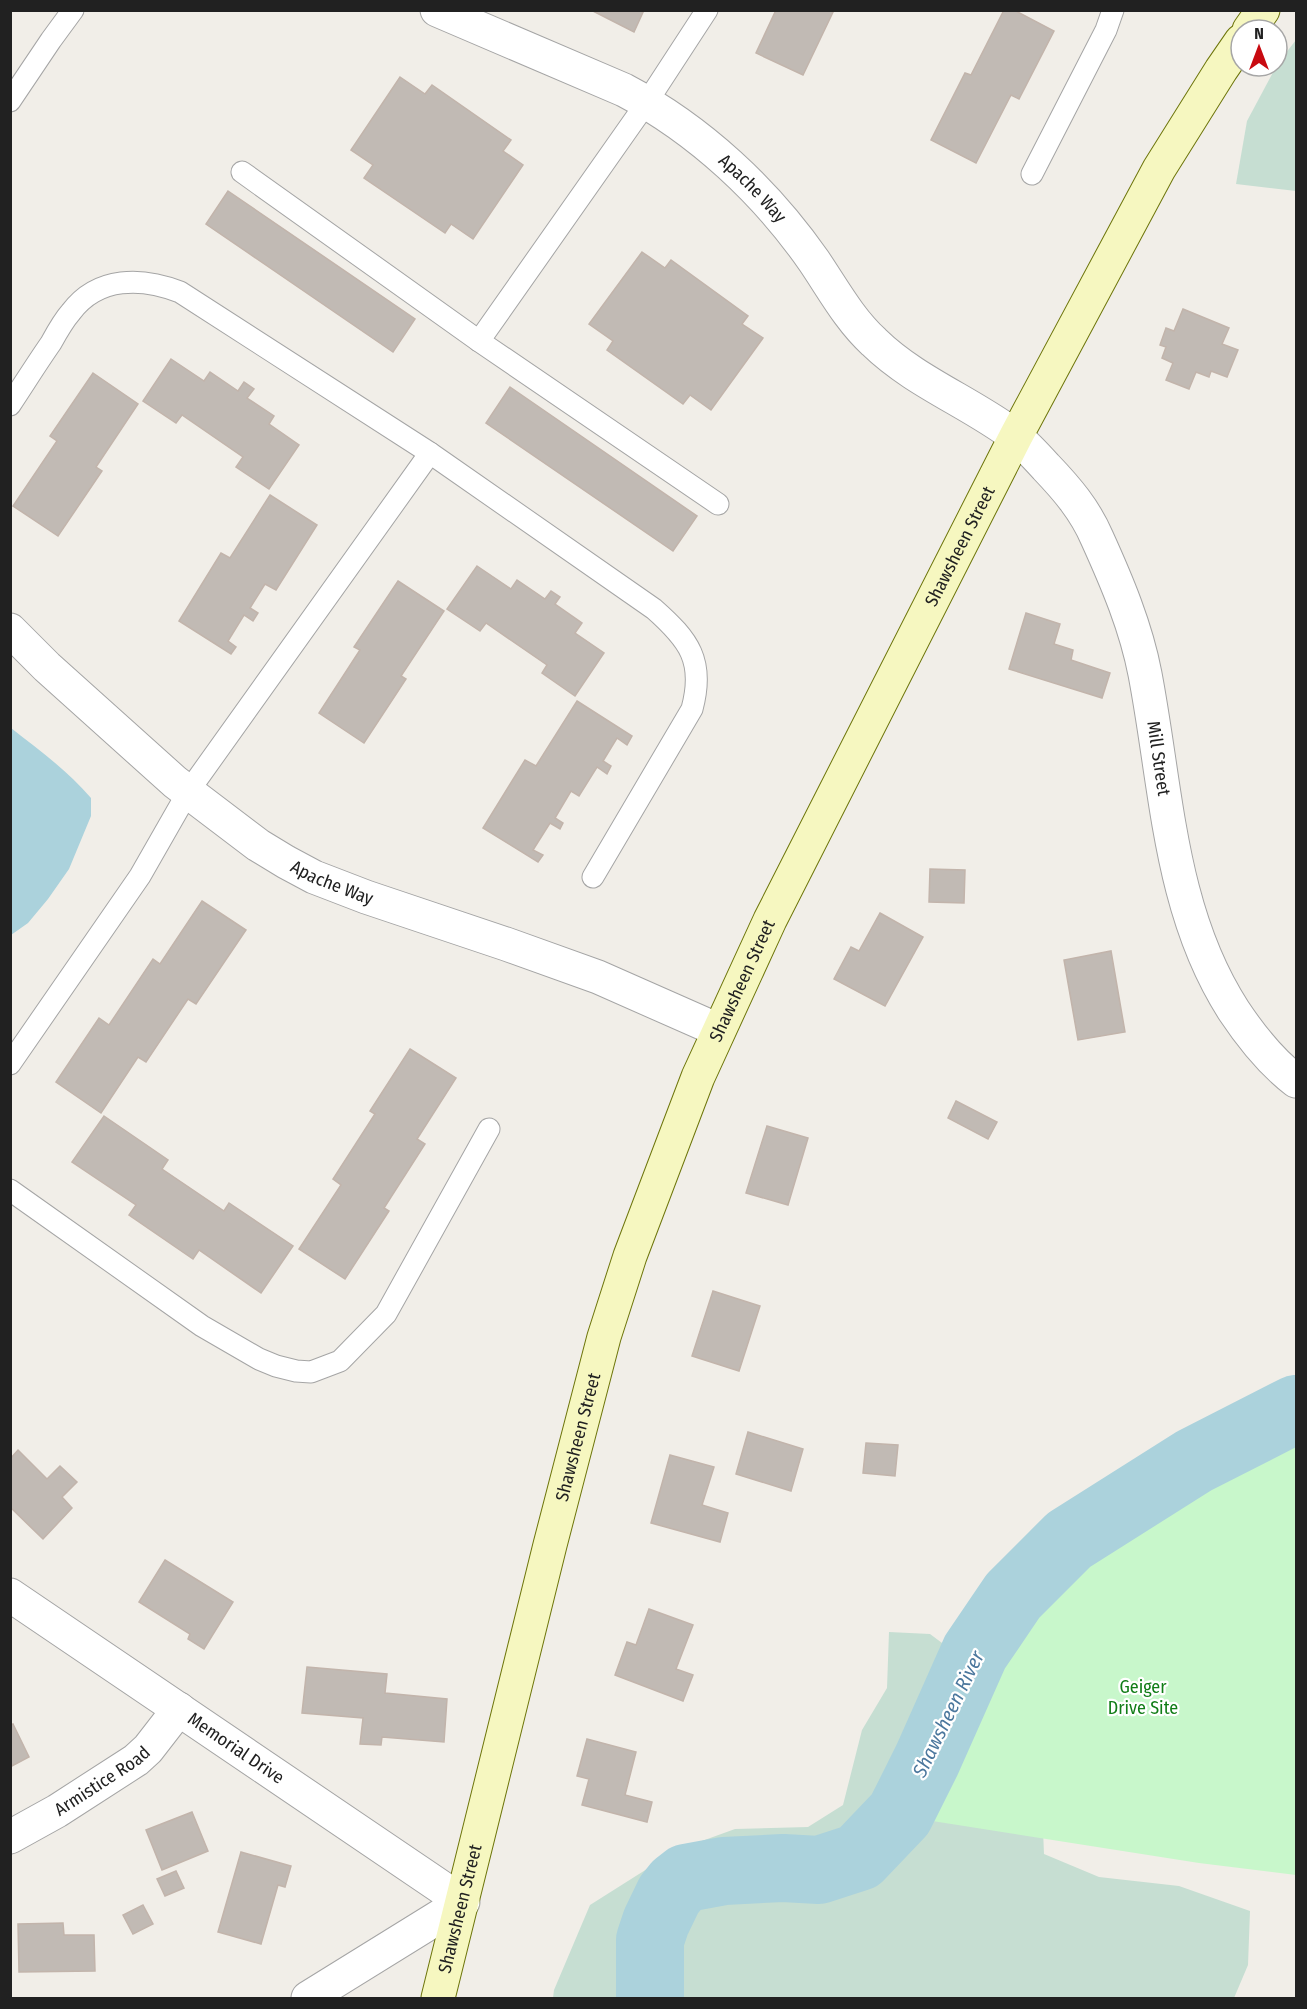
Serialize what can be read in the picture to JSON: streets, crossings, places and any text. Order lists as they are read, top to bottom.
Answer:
{
  "streets": {
    "main road": ["Shawsheen Street"],
    "street": [
      "Apache Way",
      "Mill Street",
      "Memorial Drive",
      "Armistice Road"
    ]
  },
  "crossings": [
    ["Apache Way", "Shawsheen Street"],
    ["Apache Way", "Mill Street"],
    ["Shawsheen Street", "Mill Street"],
    ["Shawsheen Street", "Memorial Drive"],
    ["Memorial Drive", "Armistice Road"]
  ],
  "water": ["Shawsheen River"],
  "parks": ["Geiger Drive Site"],
  "north": "top"
}
